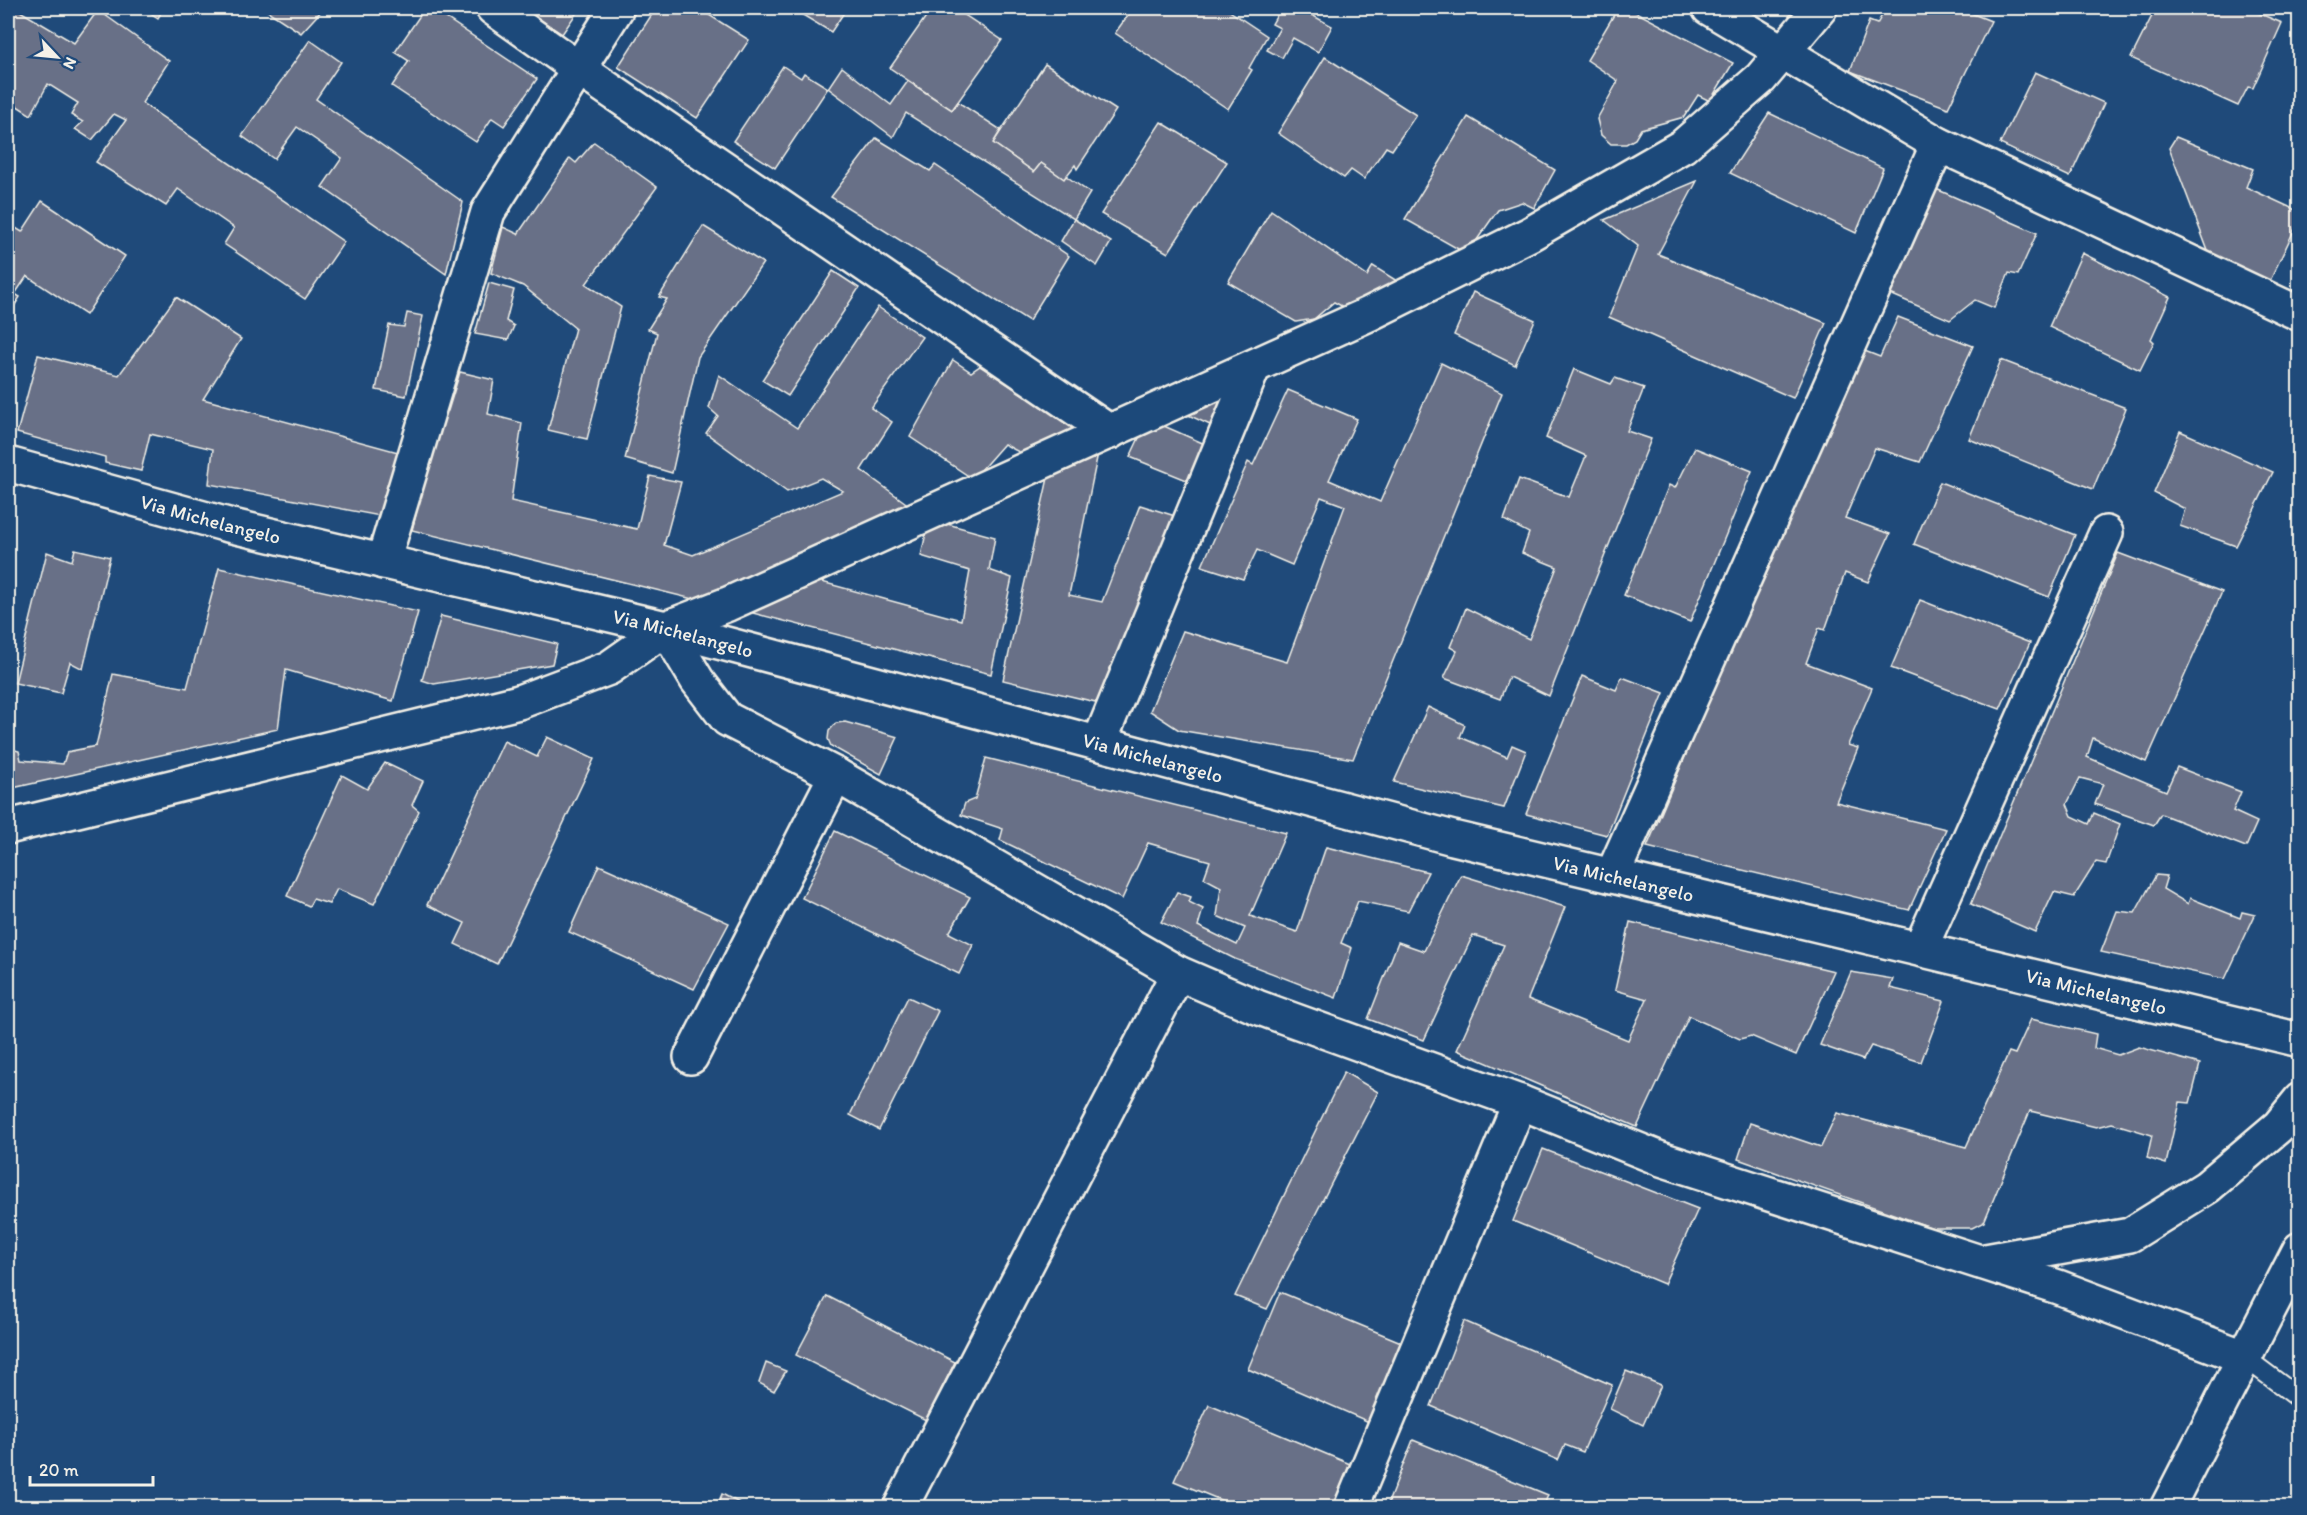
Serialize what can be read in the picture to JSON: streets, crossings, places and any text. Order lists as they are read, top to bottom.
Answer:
{
  "streets": {
    "street": ["Via Michelangelo"]
  },
  "scale_bar": "20 m",
  "north": "bottom right"
}
